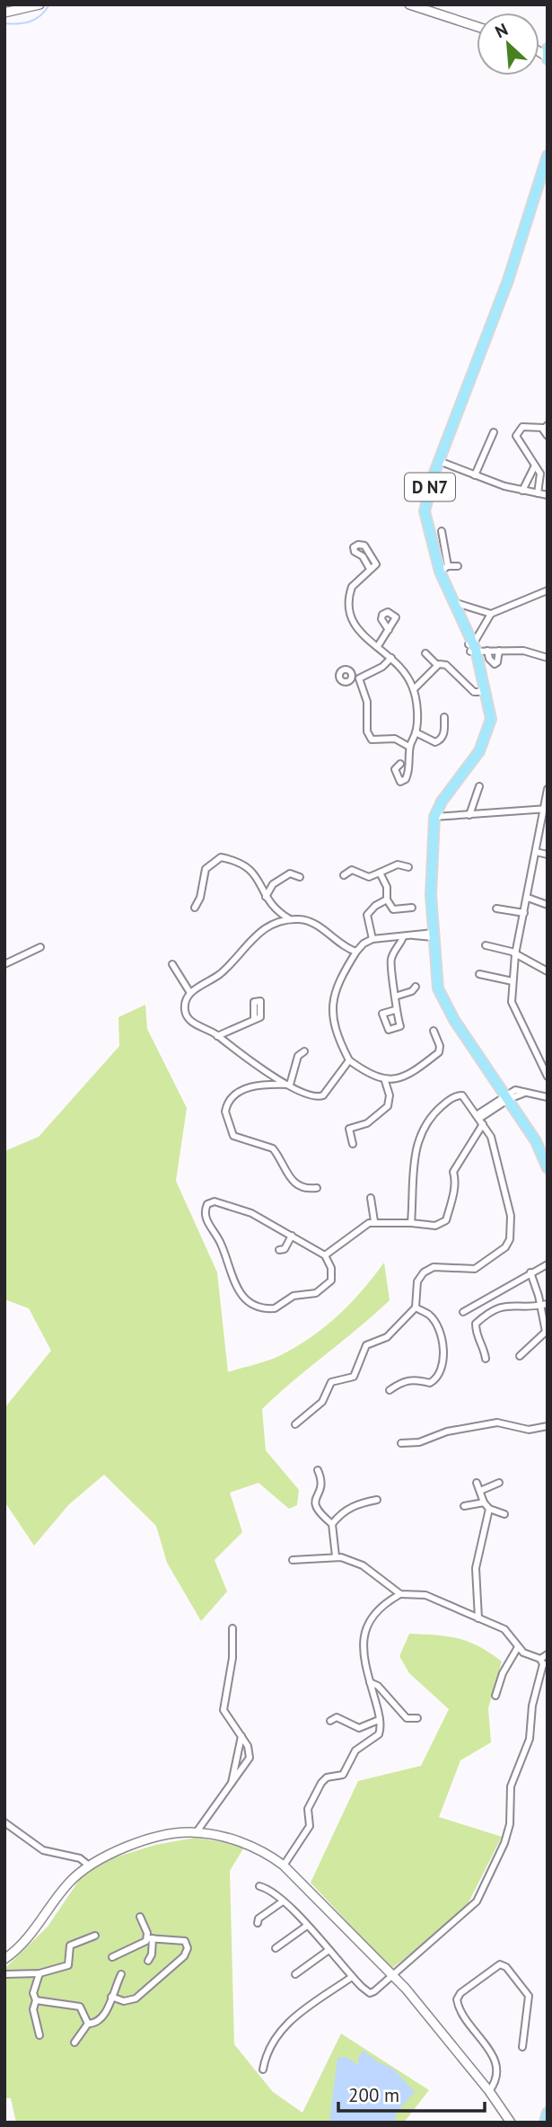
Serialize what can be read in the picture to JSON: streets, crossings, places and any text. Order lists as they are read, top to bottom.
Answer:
{
  "streets": {
    "main road": ["D N7"]
  },
  "scale_bar": "200 m",
  "north": "top left"
}
